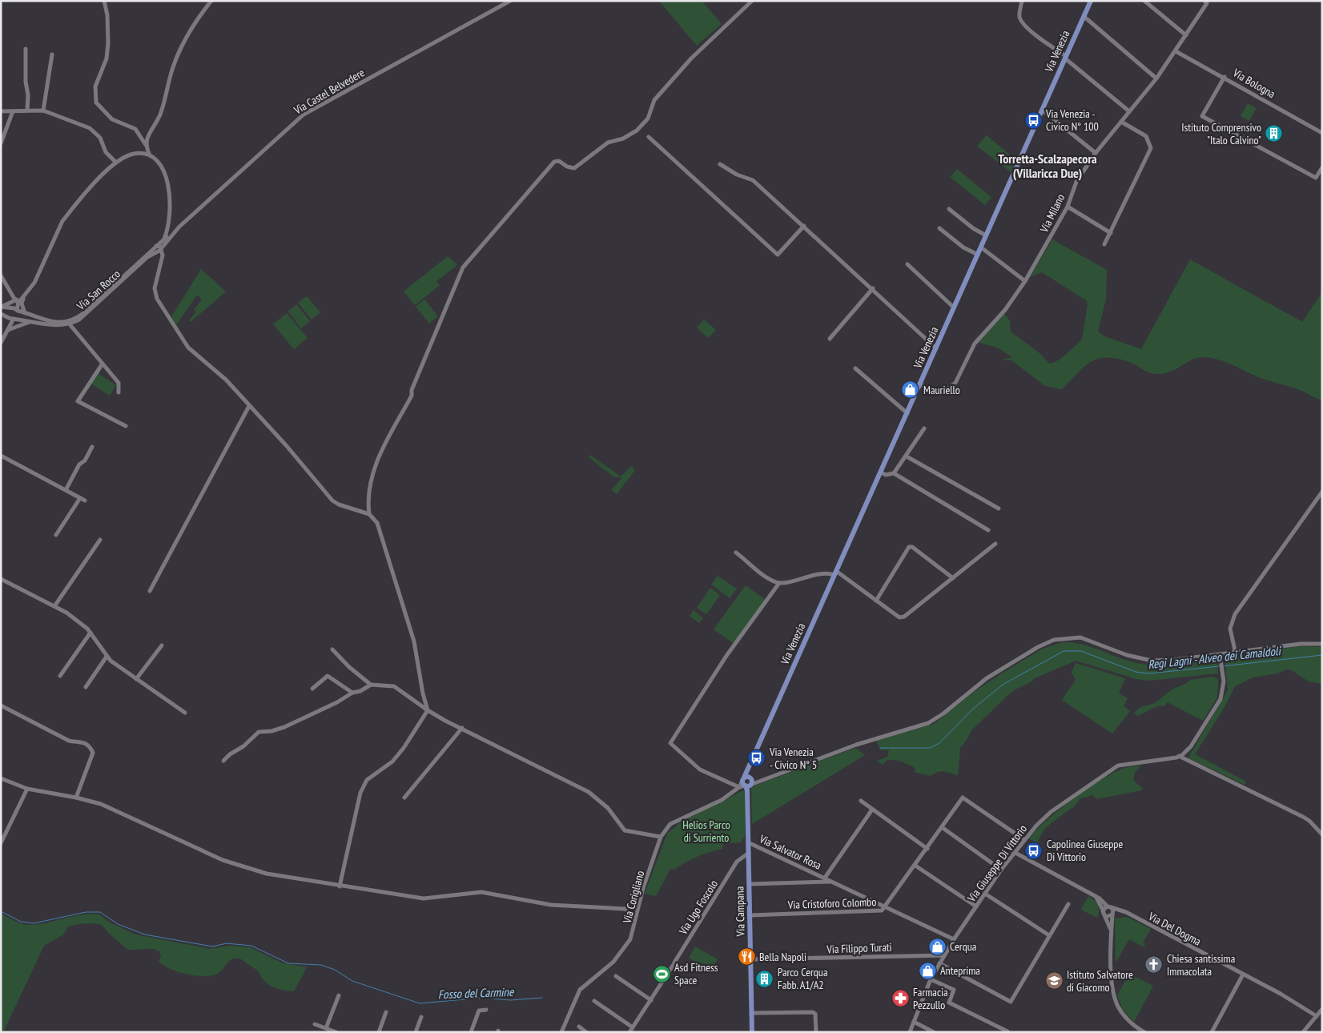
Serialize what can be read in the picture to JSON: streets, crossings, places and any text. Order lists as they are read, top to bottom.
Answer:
{
  "streets": {
    "main road": ["Via Venezia", "Via Campana"],
    "street": [
      "Via Bologna",
      "Via Castel Belvedere",
      "Via Milano",
      "Via San Rocco",
      "Via Salvator Rosa",
      "Via Giuseppe Di Vittorio",
      "Via Corigliano",
      "Via Cristoforo Colombo",
      "Via Ugo Foscolo",
      "Via Del Dogma",
      "Via Filippo Turati"
    ]
  },
  "crossings": [
    ["Via Venezia", "Via Milano"],
    ["Via Venezia", "Via Campana"],
    ["Via Bologna", "Via Milano"],
    ["Via Castel Belvedere", "Via San Rocco"],
    ["Via Salvator Rosa", "Via Cristoforo Colombo"],
    ["Via Salvator Rosa", "Via Campana"],
    ["Via Giuseppe Di Vittorio", "Via Cristoforo Colombo"],
    ["Via Giuseppe Di Vittorio", "Via Filippo Turati"],
    ["Via Corigliano", "Via Campana"],
    ["Via Cristoforo Colombo", "Via Campana"],
    ["Via Ugo Foscolo", "Via Campana"],
    ["Via Campana", "Via Filippo Turati"]
  ],
  "districts": ["Torretta-Scalzapecora (Villaricca Due)"],
  "water": ["Regi Lagni - Alveo dei Camaldoli", "Fosso del Carmine"],
  "parks": ["Helios Parco di Surriento"],
  "places": {
    "bus stop": ["Via Venezia - Civico N° 100", "Via Venezia - Civico N° 5", "Capolinea Giuseppe Di Vittorio"],
    "building": ["Istituto Comprensivo \"Italo Calvino\"", "Parco Cerqua Fabb. A1/A2"],
    "shop": ["Mauriello", "Cerqua", "Anteprima"],
    "restaurant": ["Bella Napoli"],
    "church": ["Chiesa santissima Immacolata"],
    "sports": ["Asd Fitness Space"],
    "school or university": ["Istituto Salvatore di Giacomo"],
    "pharmacy": ["Farmacia Pezzullo"]
  }
}
